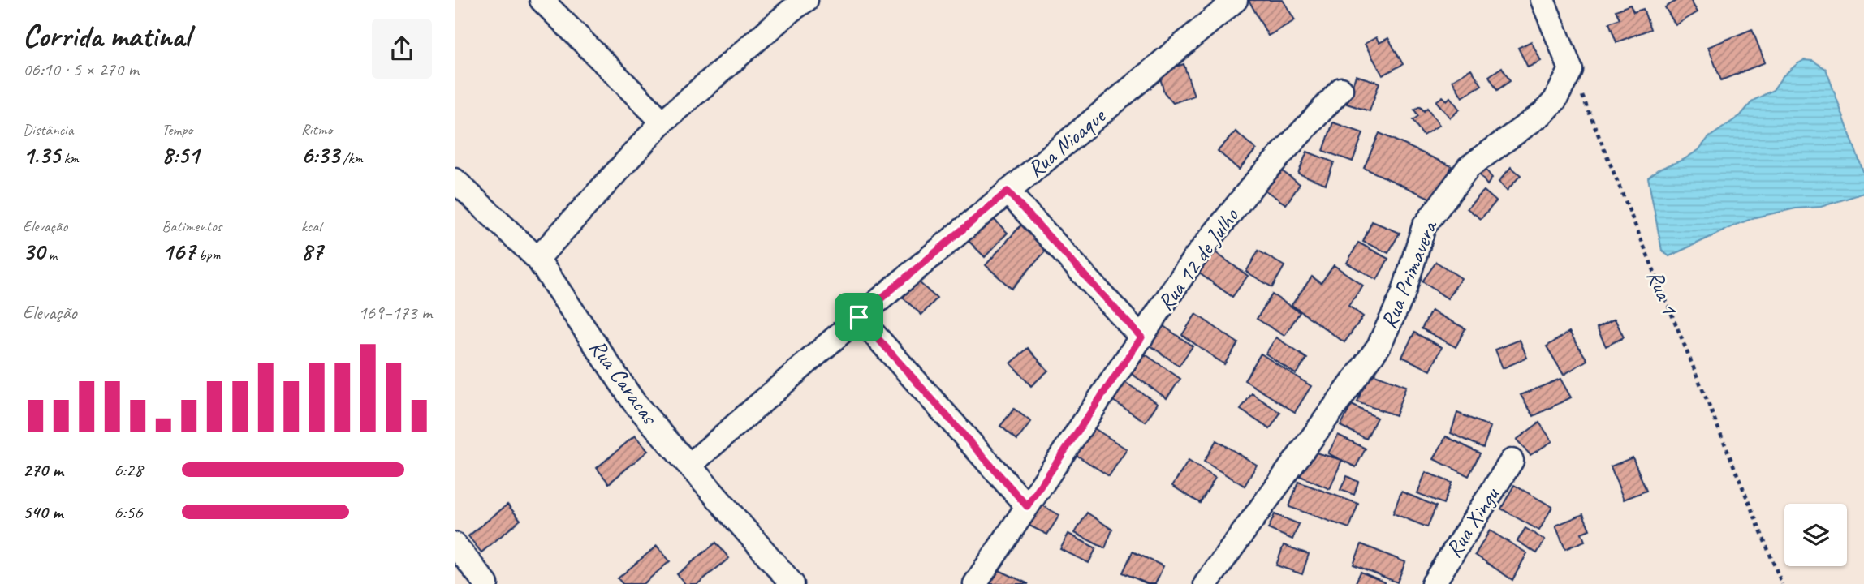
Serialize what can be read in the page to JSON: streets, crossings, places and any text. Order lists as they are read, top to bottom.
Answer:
{
  "streets": {
    "street": [
      "Rua Nioaque",
      "Rua 12 de Julho",
      "Rua Primavera",
      "Rua Caracas",
      "Rua Xingu"
    ],
    "path": ["Rua 1"]
  },
  "crossings": [
    ["Rua Nioaque", "Rua Caracas"],
    ["Rua Primavera", "Rua 1"]
  ],
  "page": {
    "heading": ["Corrida matinal", "06:10 · 5 × 270 m"],
    "stats": [
      ["Distância", "1.35 km"],
      ["Tempo", "8:51"],
      ["Ritmo", "6:33 /km"],
      ["Elevação", "30 m"],
      ["Batimentos", "167 bpm"],
      ["kcal", "87"]
    ],
    "chart": ["Elevação", "169–173 m"],
    "list": [
      {
        "name": "270 m",
        "note": "6:28"
      },
      {
        "name": "540 m",
        "note": "6:56"
      }
    ]
  }
}
